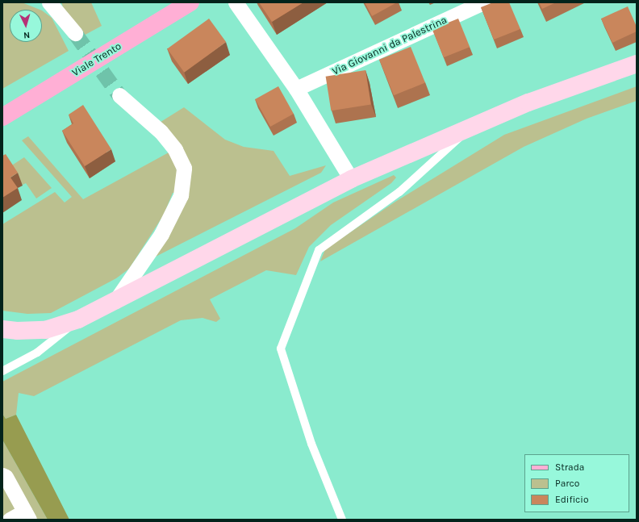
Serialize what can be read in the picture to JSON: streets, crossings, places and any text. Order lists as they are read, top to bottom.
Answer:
{
  "streets": {
    "main road": ["Viale Trento"],
    "street": ["Via Giovanni da Palestrina"]
  },
  "legend": ["Strada", "Parco", "Edificio"],
  "north": "bottom"
}
